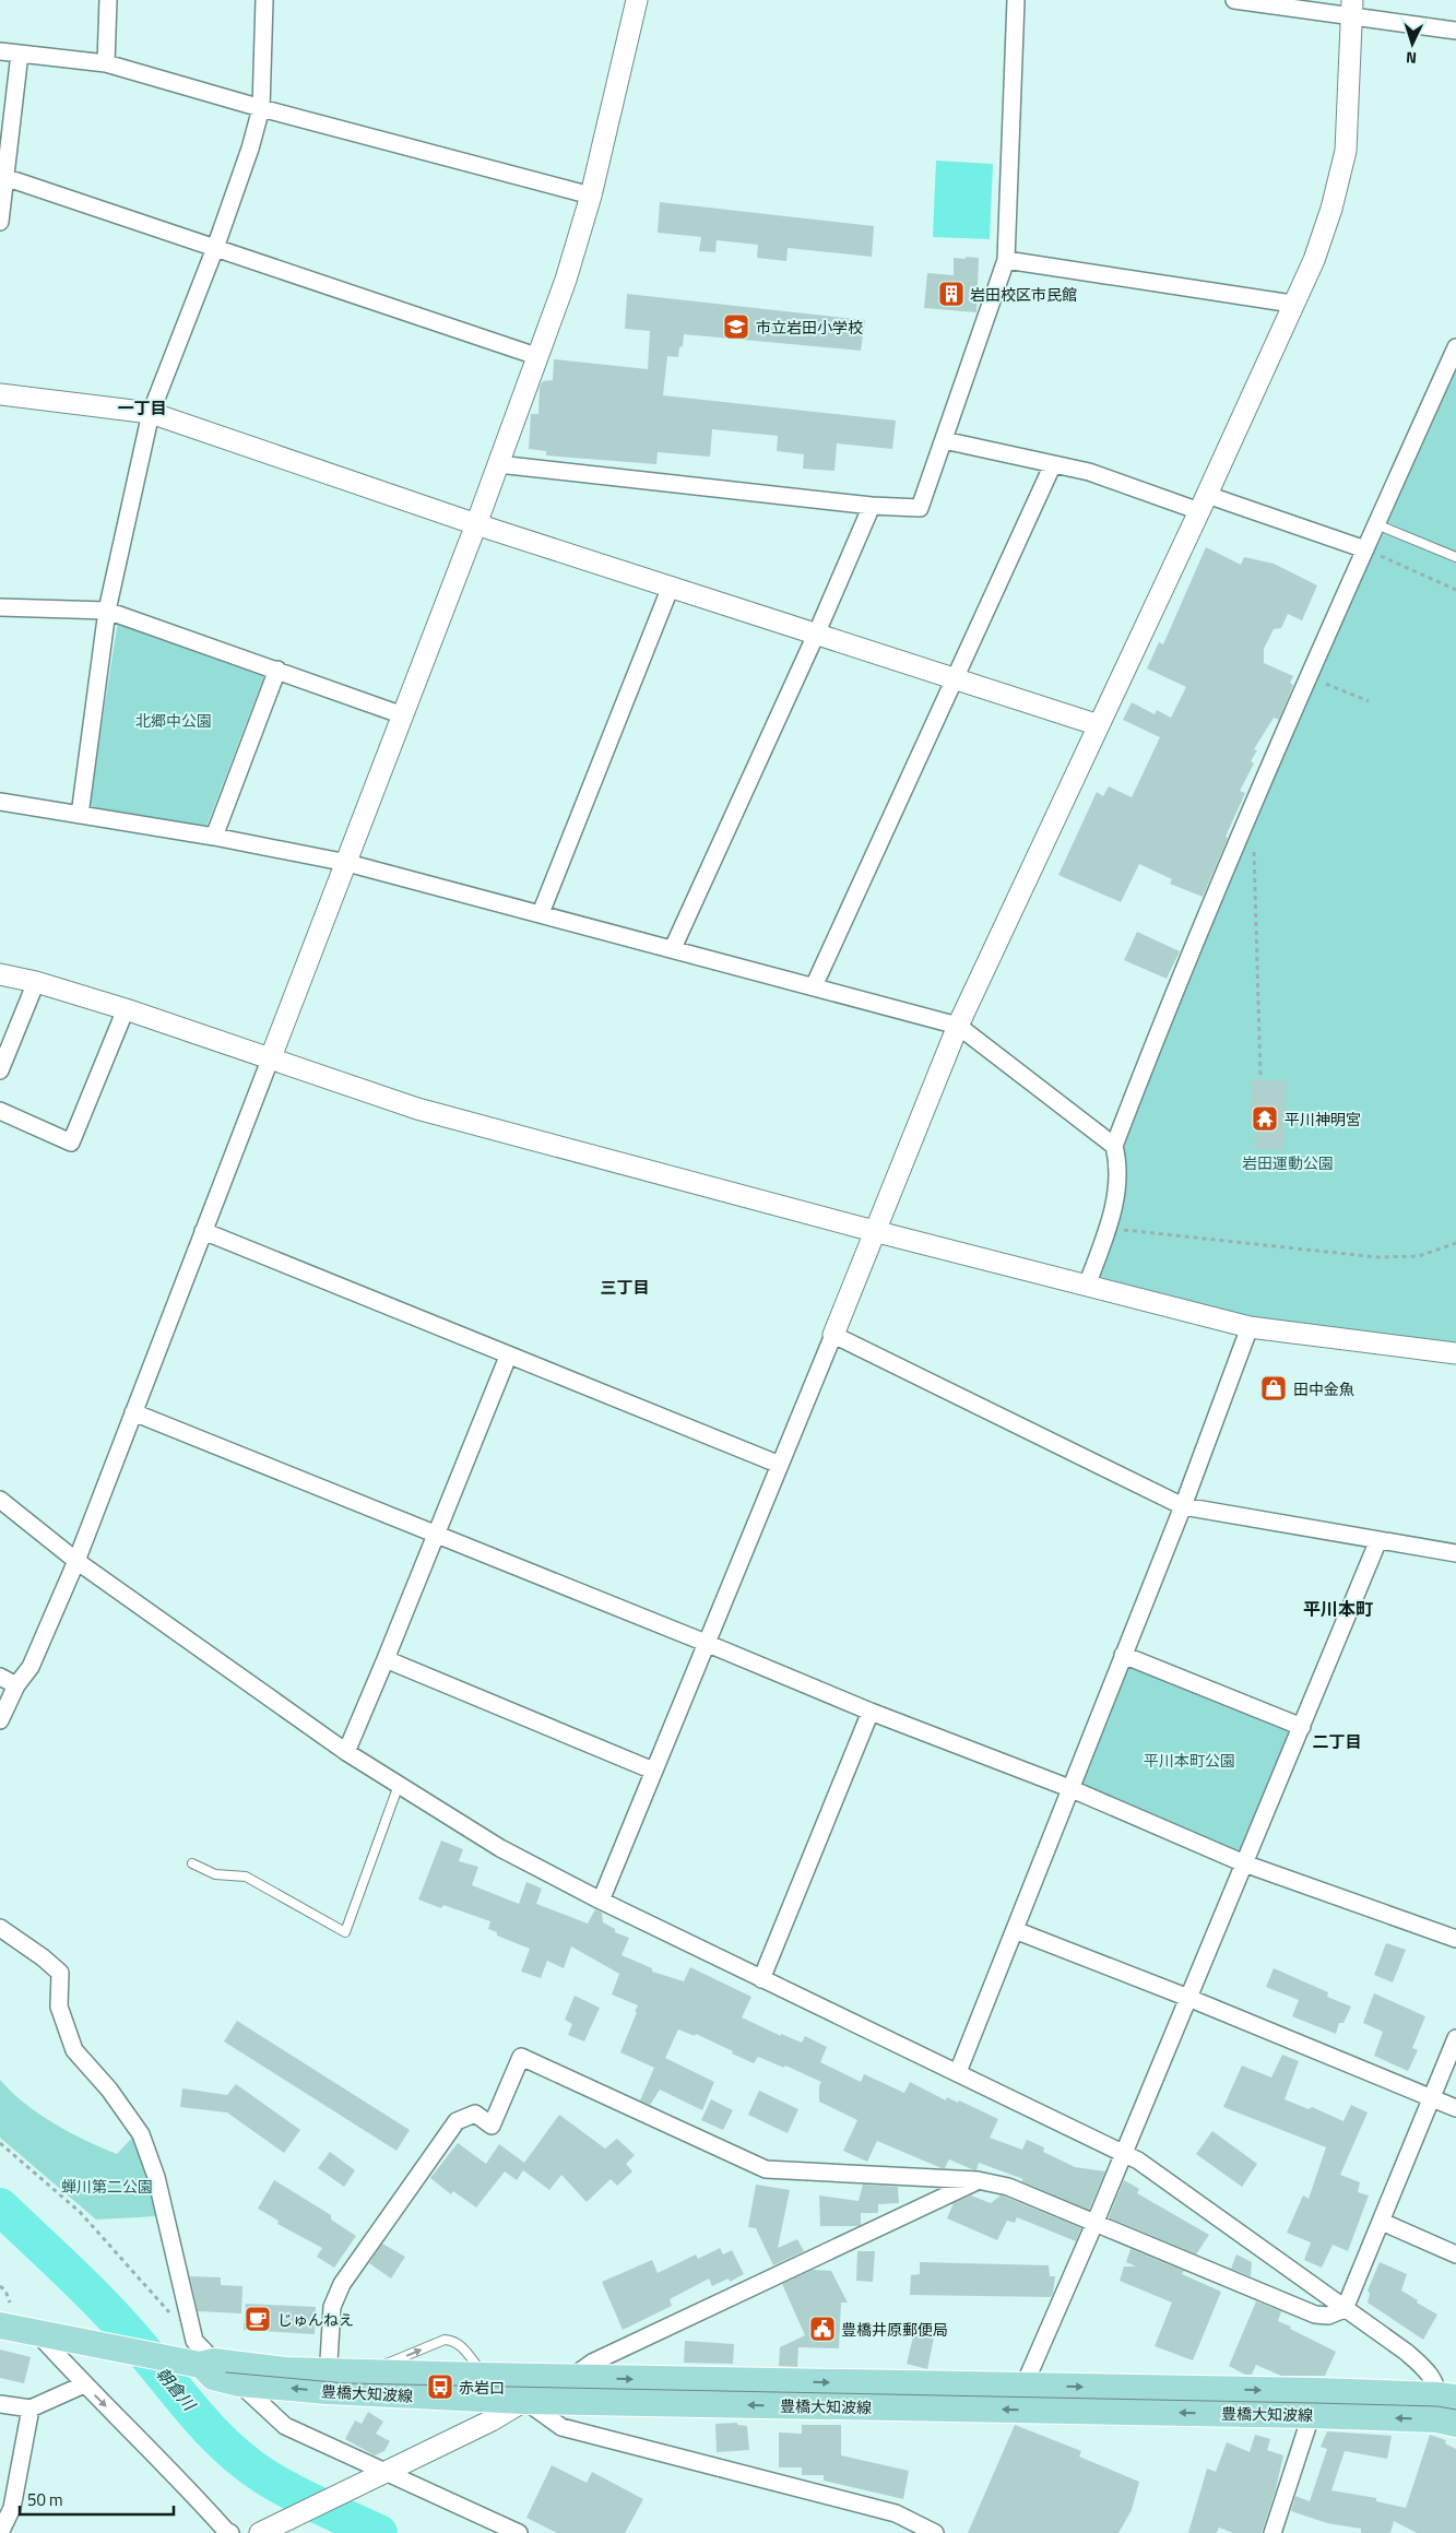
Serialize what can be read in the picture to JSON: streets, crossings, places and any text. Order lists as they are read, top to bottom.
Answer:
{
  "streets": {
    "main road": ["豊橋大知波線"]
  },
  "districts": [
    "一丁目",
    "三丁目",
    "平川本町",
    "二丁目"
  ],
  "water": ["朝倉川"],
  "parks": [
    "北郷中公園",
    "岩田運動公園",
    "平川本町公園",
    "蝉川第二公園"
  ],
  "places": {
    "building": ["岩田校区市民館"],
    "school or university": ["市立岩田小学校"],
    "temple": ["平川神明宮"],
    "shop": ["田中金魚"],
    "cafe": ["じゅんねえ"],
    "public building": ["豊橋井原郵便局"],
    "bus stop": ["赤岩口"]
  },
  "scale_bar": "50 m",
  "north": "bottom"
}
